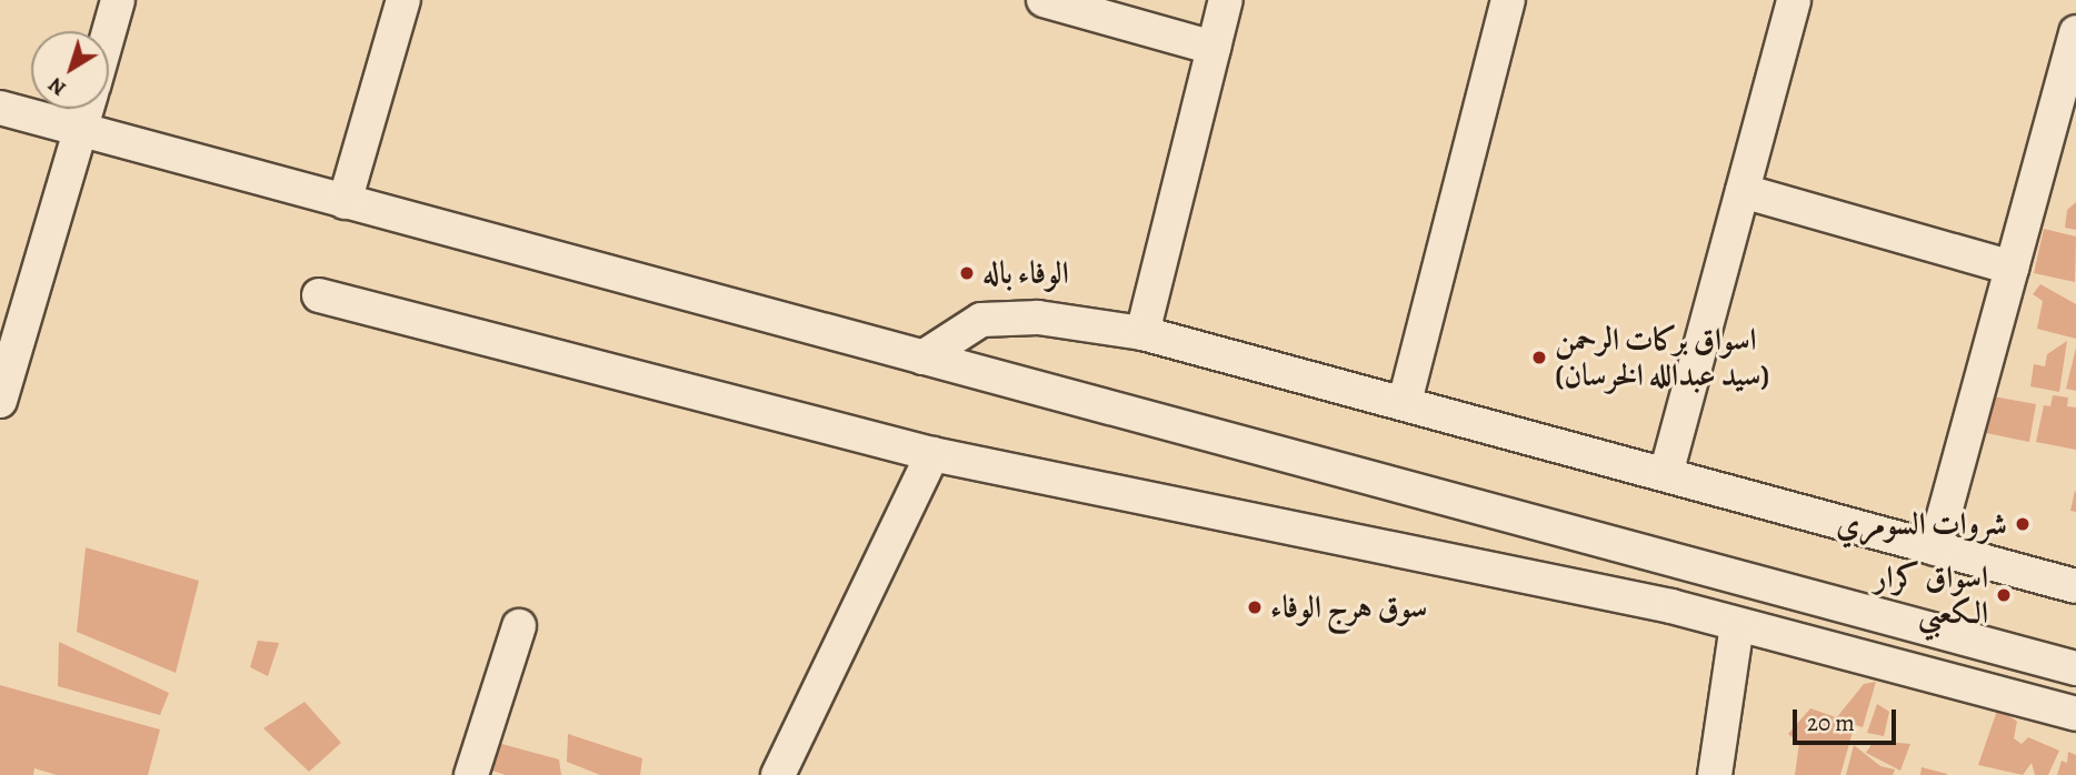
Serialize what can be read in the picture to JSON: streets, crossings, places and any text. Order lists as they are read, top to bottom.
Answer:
{
  "places": [
    "الوفاء باله",
    "اسواق بركات الرحمن (سيد عبدالله الخرسان)",
    "شروات السومري",
    "اسواق كرار الكعبي",
    "سوق هرج الوفاء"
  ],
  "scale_bar": "20 m",
  "north": "bottom left"
}
